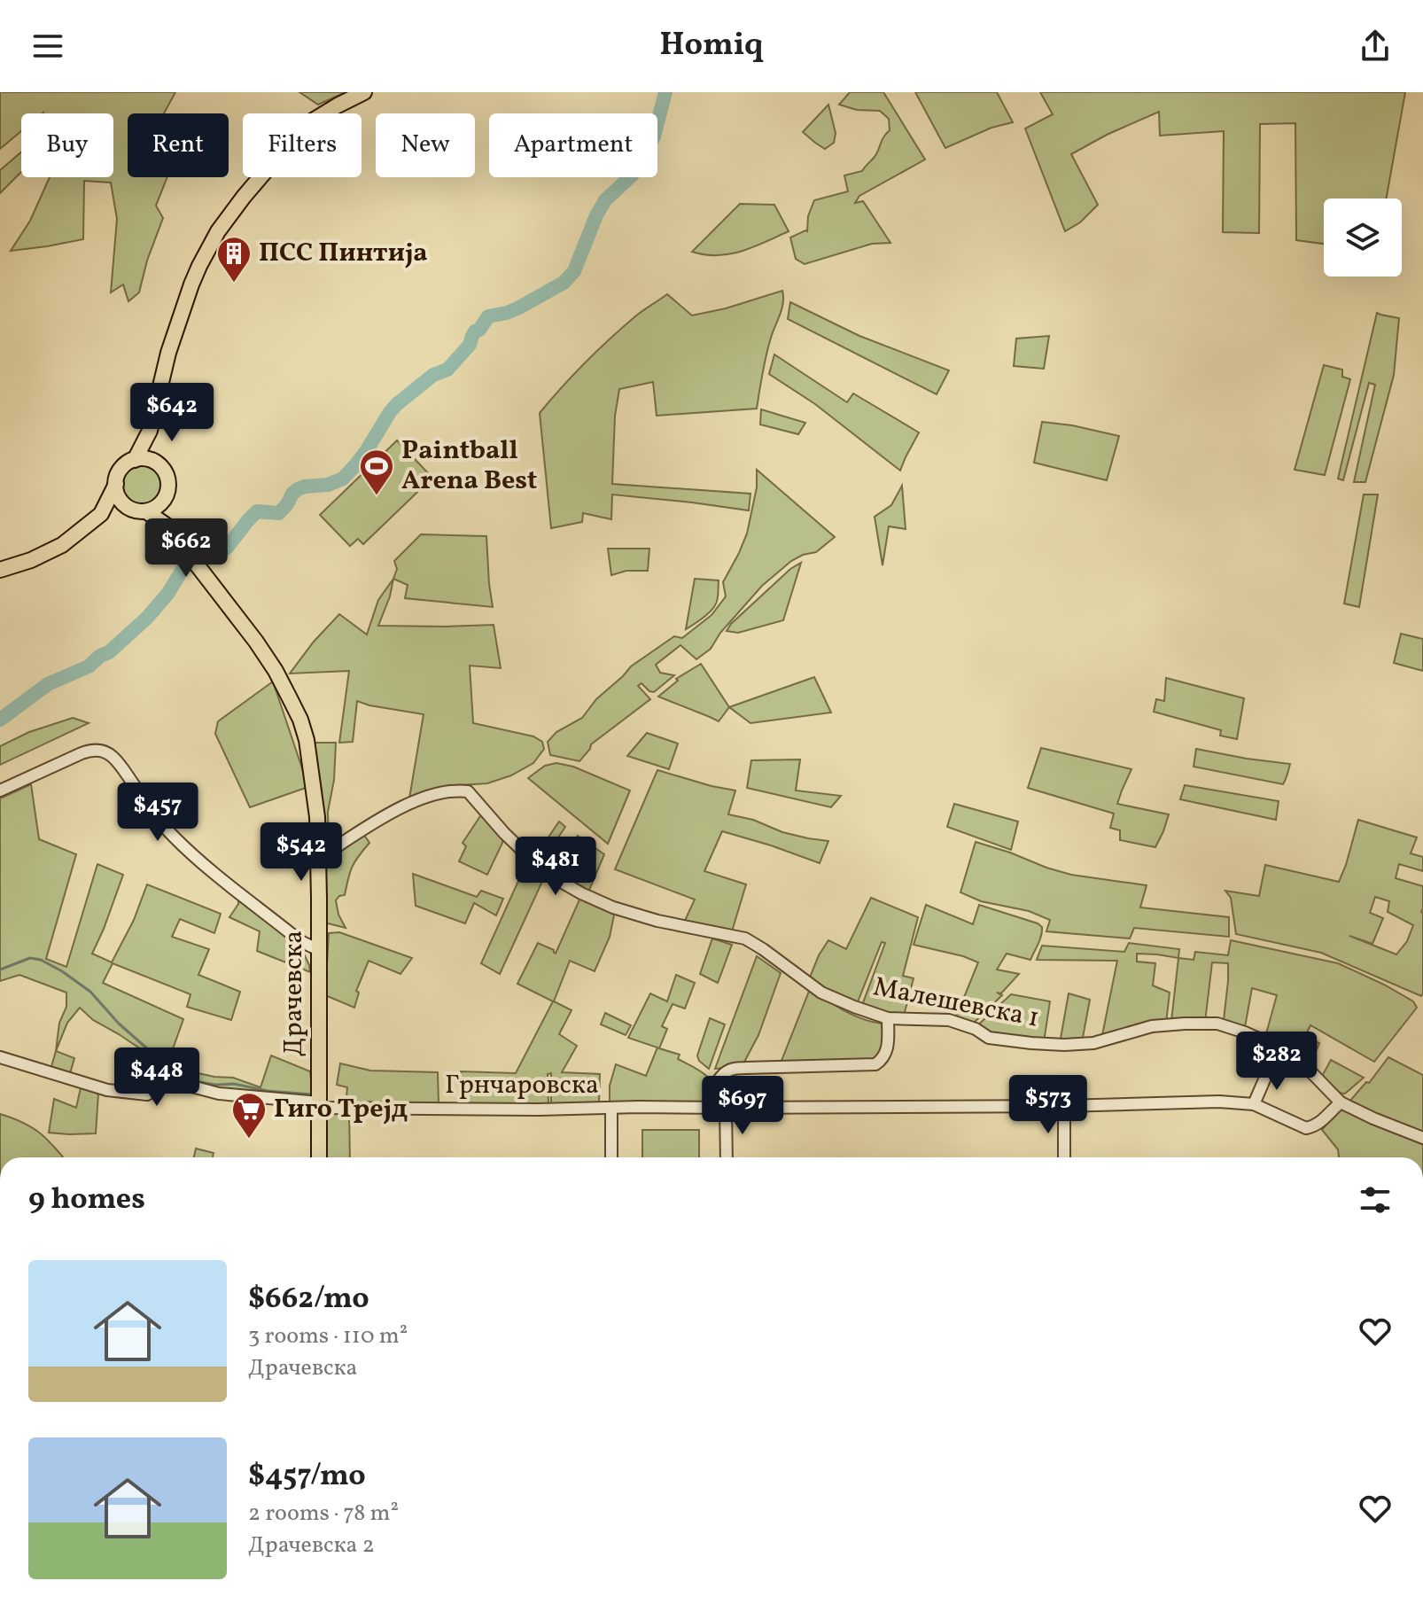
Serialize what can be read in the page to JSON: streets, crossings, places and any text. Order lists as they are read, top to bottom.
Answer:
{
  "streets": {
    "main road": ["Драчевска"],
    "street": ["Малешевска 1", "Грнчаровска"]
  },
  "crossings": [
    ["Драчевска", "Малешевска 1"],
    ["Драчевска", "Грнчаровска"],
    ["Малешевска 1", "Грнчаровска"]
  ],
  "places": {
    "building": ["ПСС Пинтија"],
    "sports": ["Paintball Arena Best"],
    "supermarket": ["Гиго Трејд"]
  },
  "page": {
    "header": "Homiq",
    "chip": [
      "Buy",
      "Rent",
      "Filters",
      "New",
      "Apartment"
    ],
    "price": [
      "$642",
      "$662",
      "$457",
      "$542",
      "$481",
      "$282",
      "$448",
      "$573",
      "$697"
    ],
    "heading": "9 homes",
    "list": [
      {
        "name": "$662/mo",
        "note": "3 rooms · 110 m² · Драчевска"
      },
      {
        "name": "$457/mo",
        "note": "2 rooms · 78 m² · Драчевска 2"
      }
    ]
  }
}
